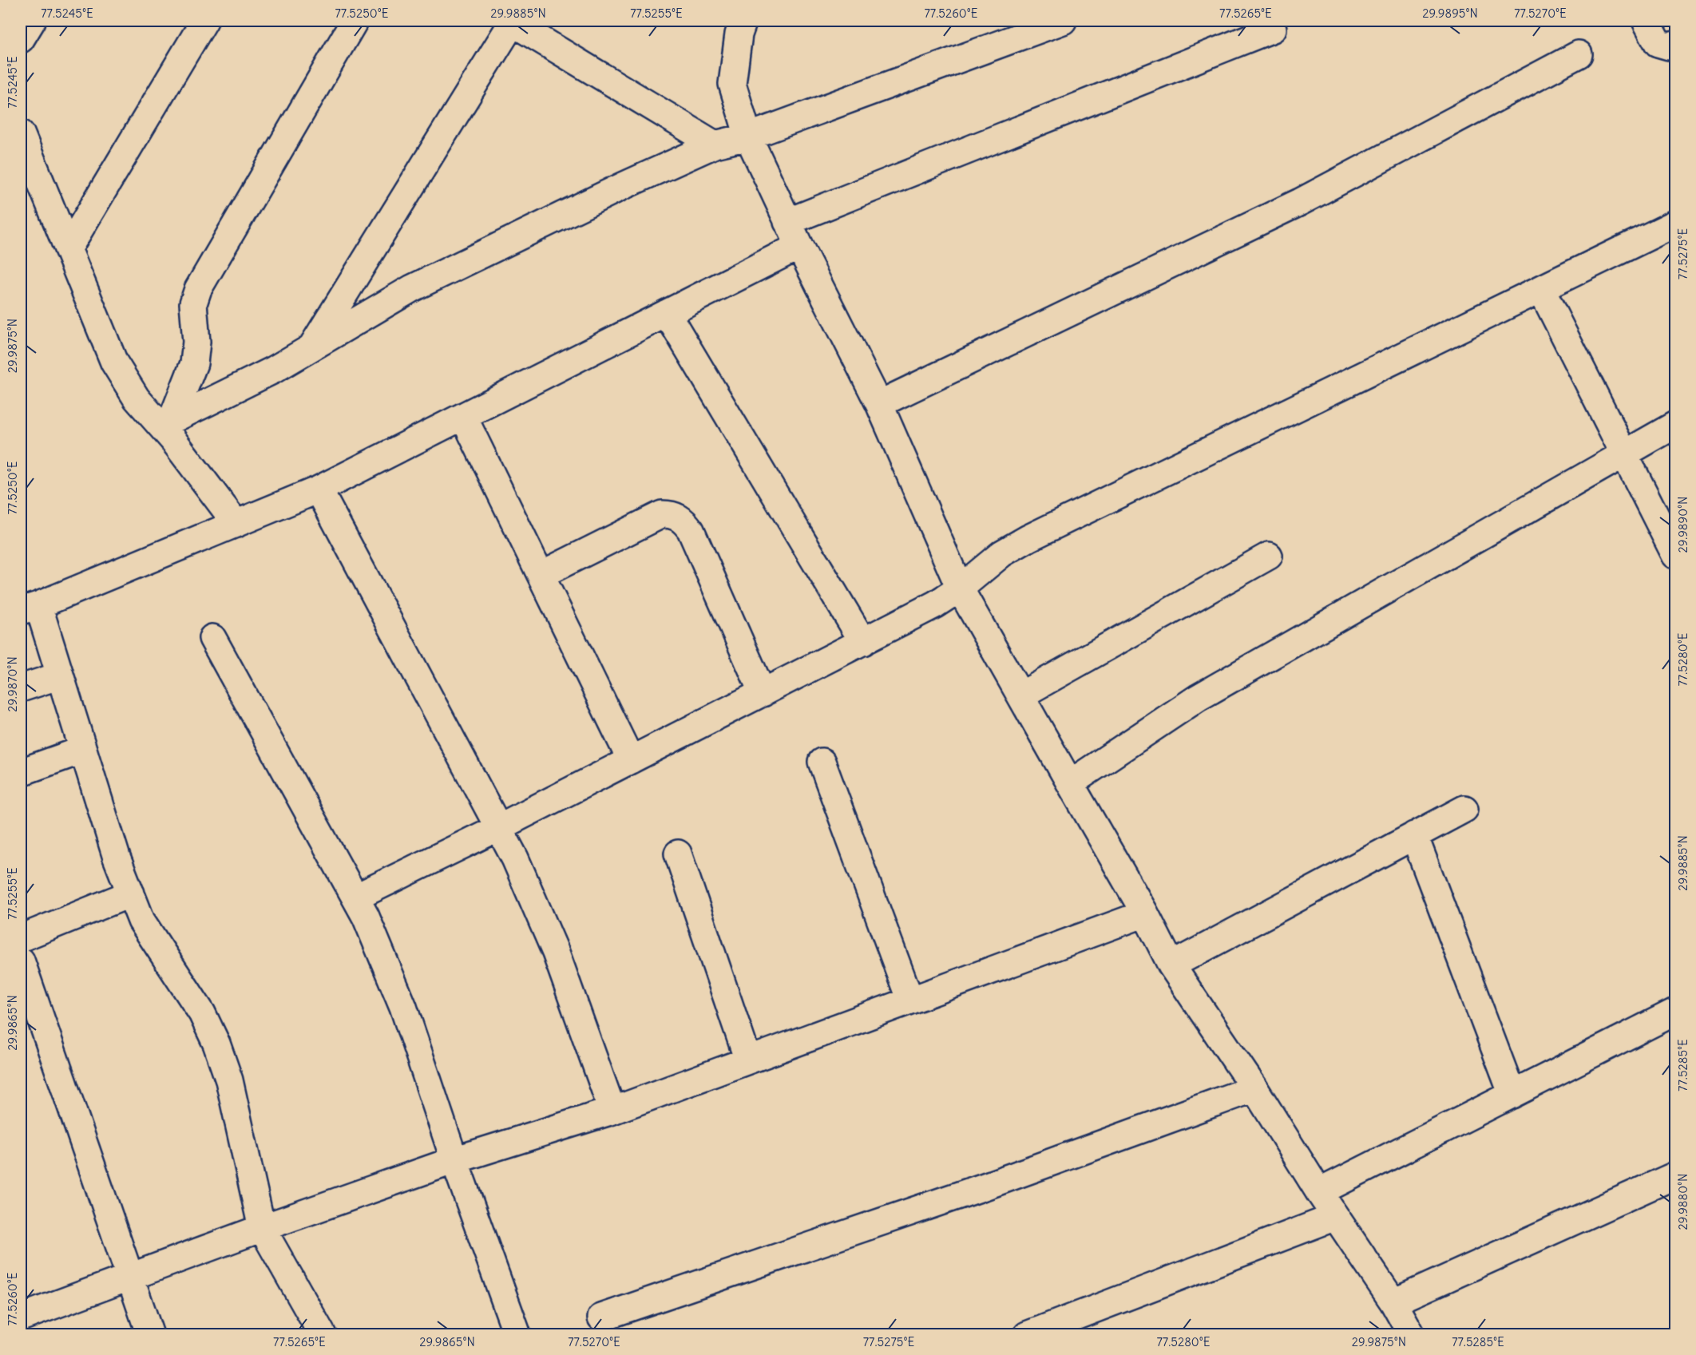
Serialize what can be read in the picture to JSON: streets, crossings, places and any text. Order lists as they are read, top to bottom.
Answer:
{
  "coordinates": [
    "77.5245°E",
    "77.5250°E",
    "29.9885°N",
    "77.5255°E",
    "77.5260°E",
    "77.5265°E",
    "29.9895°N",
    "77.5270°E",
    "77.5275°E",
    "29.9875°N",
    "29.9890°N",
    "77.5280°E",
    "29.9870°N",
    "29.9865°N",
    "77.5285°E",
    "29.9880°N"
  ]
}
